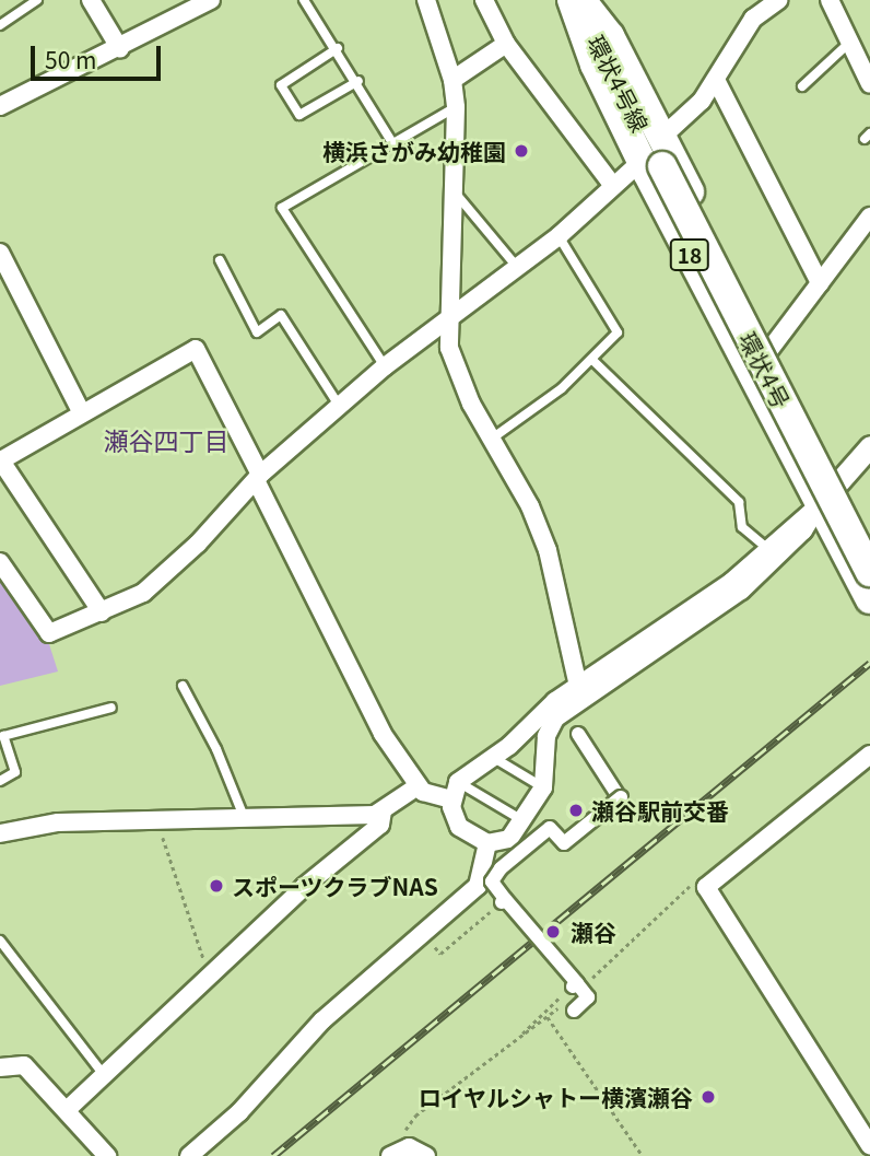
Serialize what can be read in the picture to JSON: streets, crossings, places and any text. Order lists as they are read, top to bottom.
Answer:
{
  "streets": {
    "main road": ["環状4号線", "18", "環状4号"]
  },
  "crossings": [
    ["環状4号線", "18"],
    ["環状4号線", "環状4号"],
    ["18", "環状4号"]
  ],
  "districts": ["瀬谷四丁目"],
  "places": [
    "横浜さがみ幼稚園",
    "瀬谷駅前交番",
    "スポーツクラブNAS",
    "瀬谷",
    "ロイヤルシャトー横濱瀬谷"
  ],
  "scale_bar": "50 m"
}
